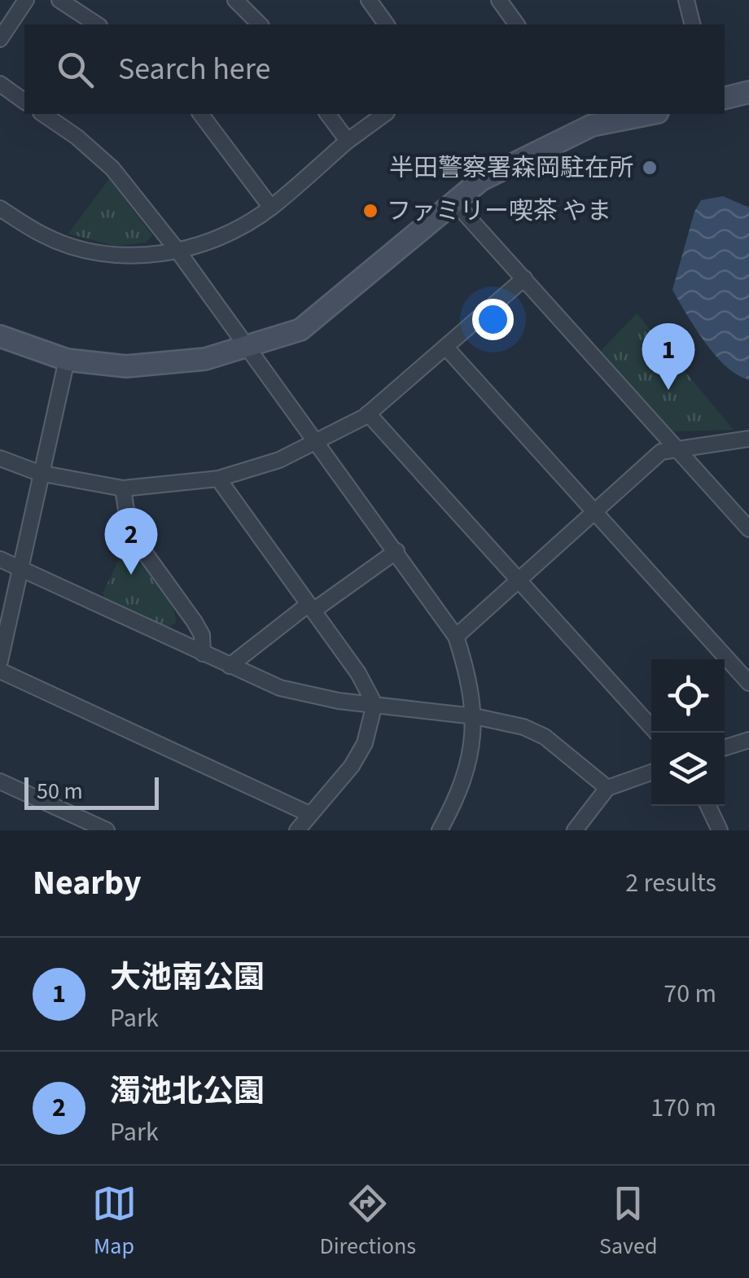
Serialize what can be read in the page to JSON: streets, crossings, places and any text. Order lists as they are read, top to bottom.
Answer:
{
  "places": ["半田警察署森岡駐在所", "ファミリー喫茶 やま"],
  "scale_bar": "50 m",
  "page": {
    "search": "Search here",
    "pins": ["1", "2"],
    "scale": "50 m",
    "heading": ["Nearby", "2 results"],
    "list": [
      {
        "mark": "1",
        "name": "大池南公園",
        "note": "Park",
        "value": "70 m"
      },
      {
        "mark": "2",
        "name": "濁池北公園",
        "note": "Park",
        "value": "170 m"
      }
    ],
    "nav": ["Map", "Directions", "Saved"]
  }
}
